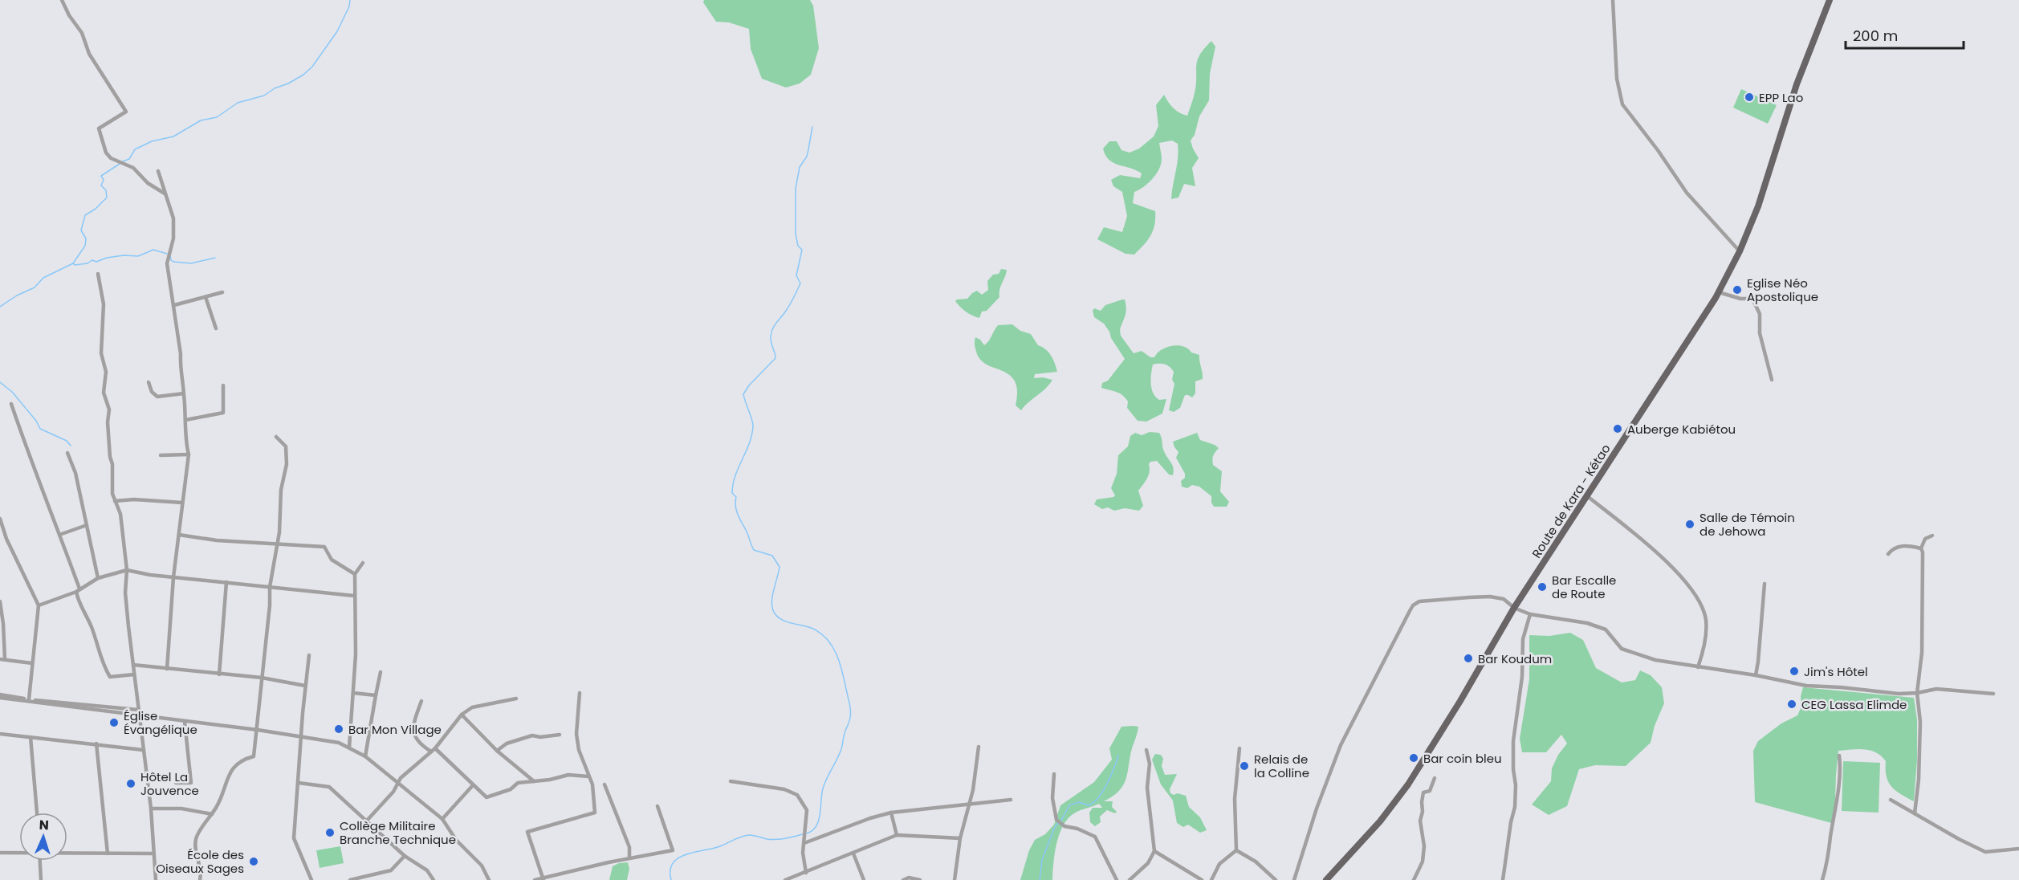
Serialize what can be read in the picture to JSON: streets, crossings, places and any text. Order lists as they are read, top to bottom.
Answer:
{
  "streets": {
    "main road": ["Route de Kara - Kétao"]
  },
  "places": [
    "EPP Lao",
    "Eglise Néo Apostolique",
    "Auberge Kabiétou",
    "Salle de Témoin de Jehowa",
    "Bar Escalle de Route",
    "Bar Koudum",
    "Jim's Hôtel",
    "CEG Lassa Elimde",
    "Église Évangélique",
    "Bar Mon Village",
    "Bar coin bleu",
    "Relais de la Colline",
    "Hôtel La Jouvence",
    "Collège Militaire Branche Technique",
    "École des Oiseaux Sages"
  ],
  "scale_bar": "200 m",
  "north": "top"
}
